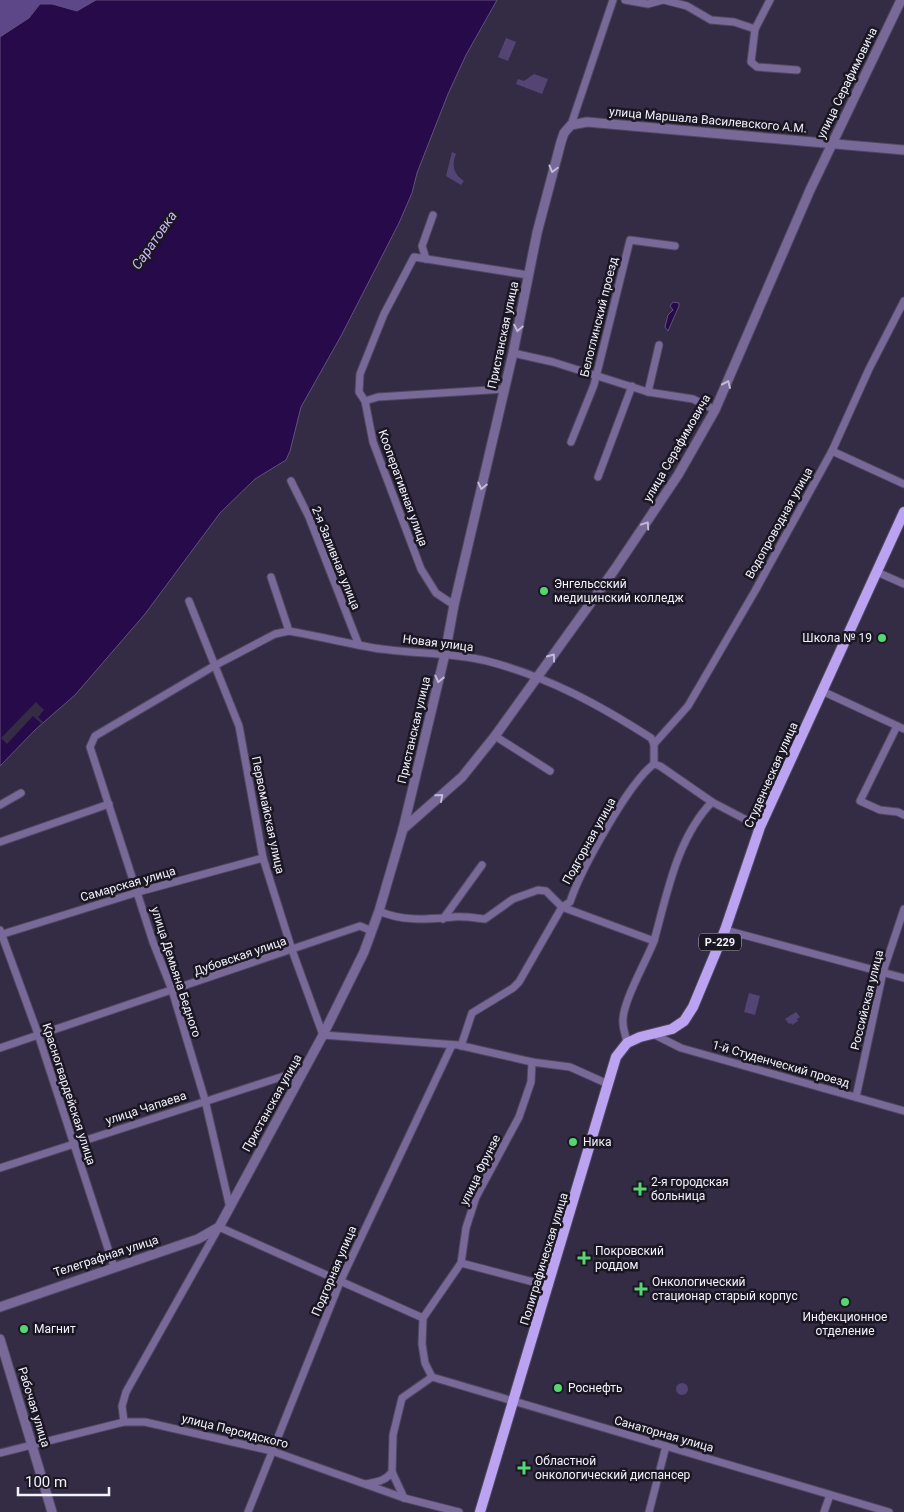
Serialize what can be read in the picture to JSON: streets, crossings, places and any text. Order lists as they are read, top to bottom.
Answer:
{
  "streets": {
    "main road": ["Студенческая улица", "Р-229", "Полиграфическая улица"],
    "street": [
      "улица Серафимовича",
      "улица Маршала Василевского А.М.",
      "Белоглинский проезд",
      "Пристанская улица",
      "Кооперативная улица",
      "Водопроводная улица",
      "2-я Заливная улица",
      "Новая улица",
      "Первомайская улица",
      "Подгорная улица",
      "Самарская улица",
      "Дубовская улица",
      "улица Демьяна Бедного",
      "Российская улица",
      "1-й Студенческий проезд",
      "Красногвардейская улица",
      "улица Чапаева",
      "улица Фрунзе",
      "Телеграфная улица",
      "Рабочая улица",
      "улица Персидского",
      "Санаторная улица"
    ]
  },
  "crossings": [
    ["улица Серафимовича", "улица Маршала Василевского А.М."],
    ["улица Серафимовича", "Пристанская улица"],
    ["улица Серафимовича", "Новая улица"],
    ["улица Маршала Василевского А.М.", "Пристанская улица"],
    ["Пристанская улица", "Кооперативная улица"],
    ["Пристанская улица", "Новая улица"],
    ["Пристанская улица", "Первомайская улица"],
    ["Пристанская улица", "Дубовская улица"],
    ["Пристанская улица", "улица Демьяна Бедного"],
    ["Пристанская улица", "улица Чапаева"],
    ["Пристанская улица", "Телеграфная улица"],
    ["Пристанская улица", "улица Персидского"],
    ["Водопроводная улица", "Новая улица"],
    ["2-я Заливная улица", "Новая улица"],
    ["Новая улица", "Первомайская улица"],
    ["Новая улица", "улица Демьяна Бедного"],
    ["Студенческая улица", "Р-229"],
    ["Студенческая улица", "1-й Студенческий проезд"],
    ["Первомайская улица", "Самарская улица"],
    ["Первомайская улица", "Дубовская улица"],
    ["Подгорная улица", "улица Персидского"],
    ["Самарская улица", "улица Демьяна Бедного"],
    ["Самарская улица", "Красногвардейская улица"],
    ["Р-229", "1-й Студенческий проезд"],
    ["Р-229", "Полиграфическая улица"],
    ["Дубовская улица", "улица Демьяна Бедного"],
    ["Дубовская улица", "Красногвардейская улица"],
    ["улица Демьяна Бедного", "улица Чапаева"],
    ["Российская улица", "1-й Студенческий проезд"],
    ["Красногвардейская улица", "улица Чапаева"],
    ["Красногвардейская улица", "Телеграфная улица"],
    ["Полиграфическая улица", "Санаторная улица"],
    ["Рабочая улица", "улица Персидского"]
  ],
  "one_way": ["улица Серафимовича", "Пристанская улица"],
  "water": ["Саратовка"],
  "places": {
    "other": [
      "Энгельсский медицинский колледж",
      "Школа № 19",
      "Ника",
      "Инфекционное отделение",
      "Магнит",
      "Роснефть"
    ],
    "health": [
      "2-я городская больница",
      "Покровский роддом",
      "Онкологический стационар старый корпус",
      "Областной онкологический диспансер"
    ]
  },
  "scale_bar": "100 m"
}
